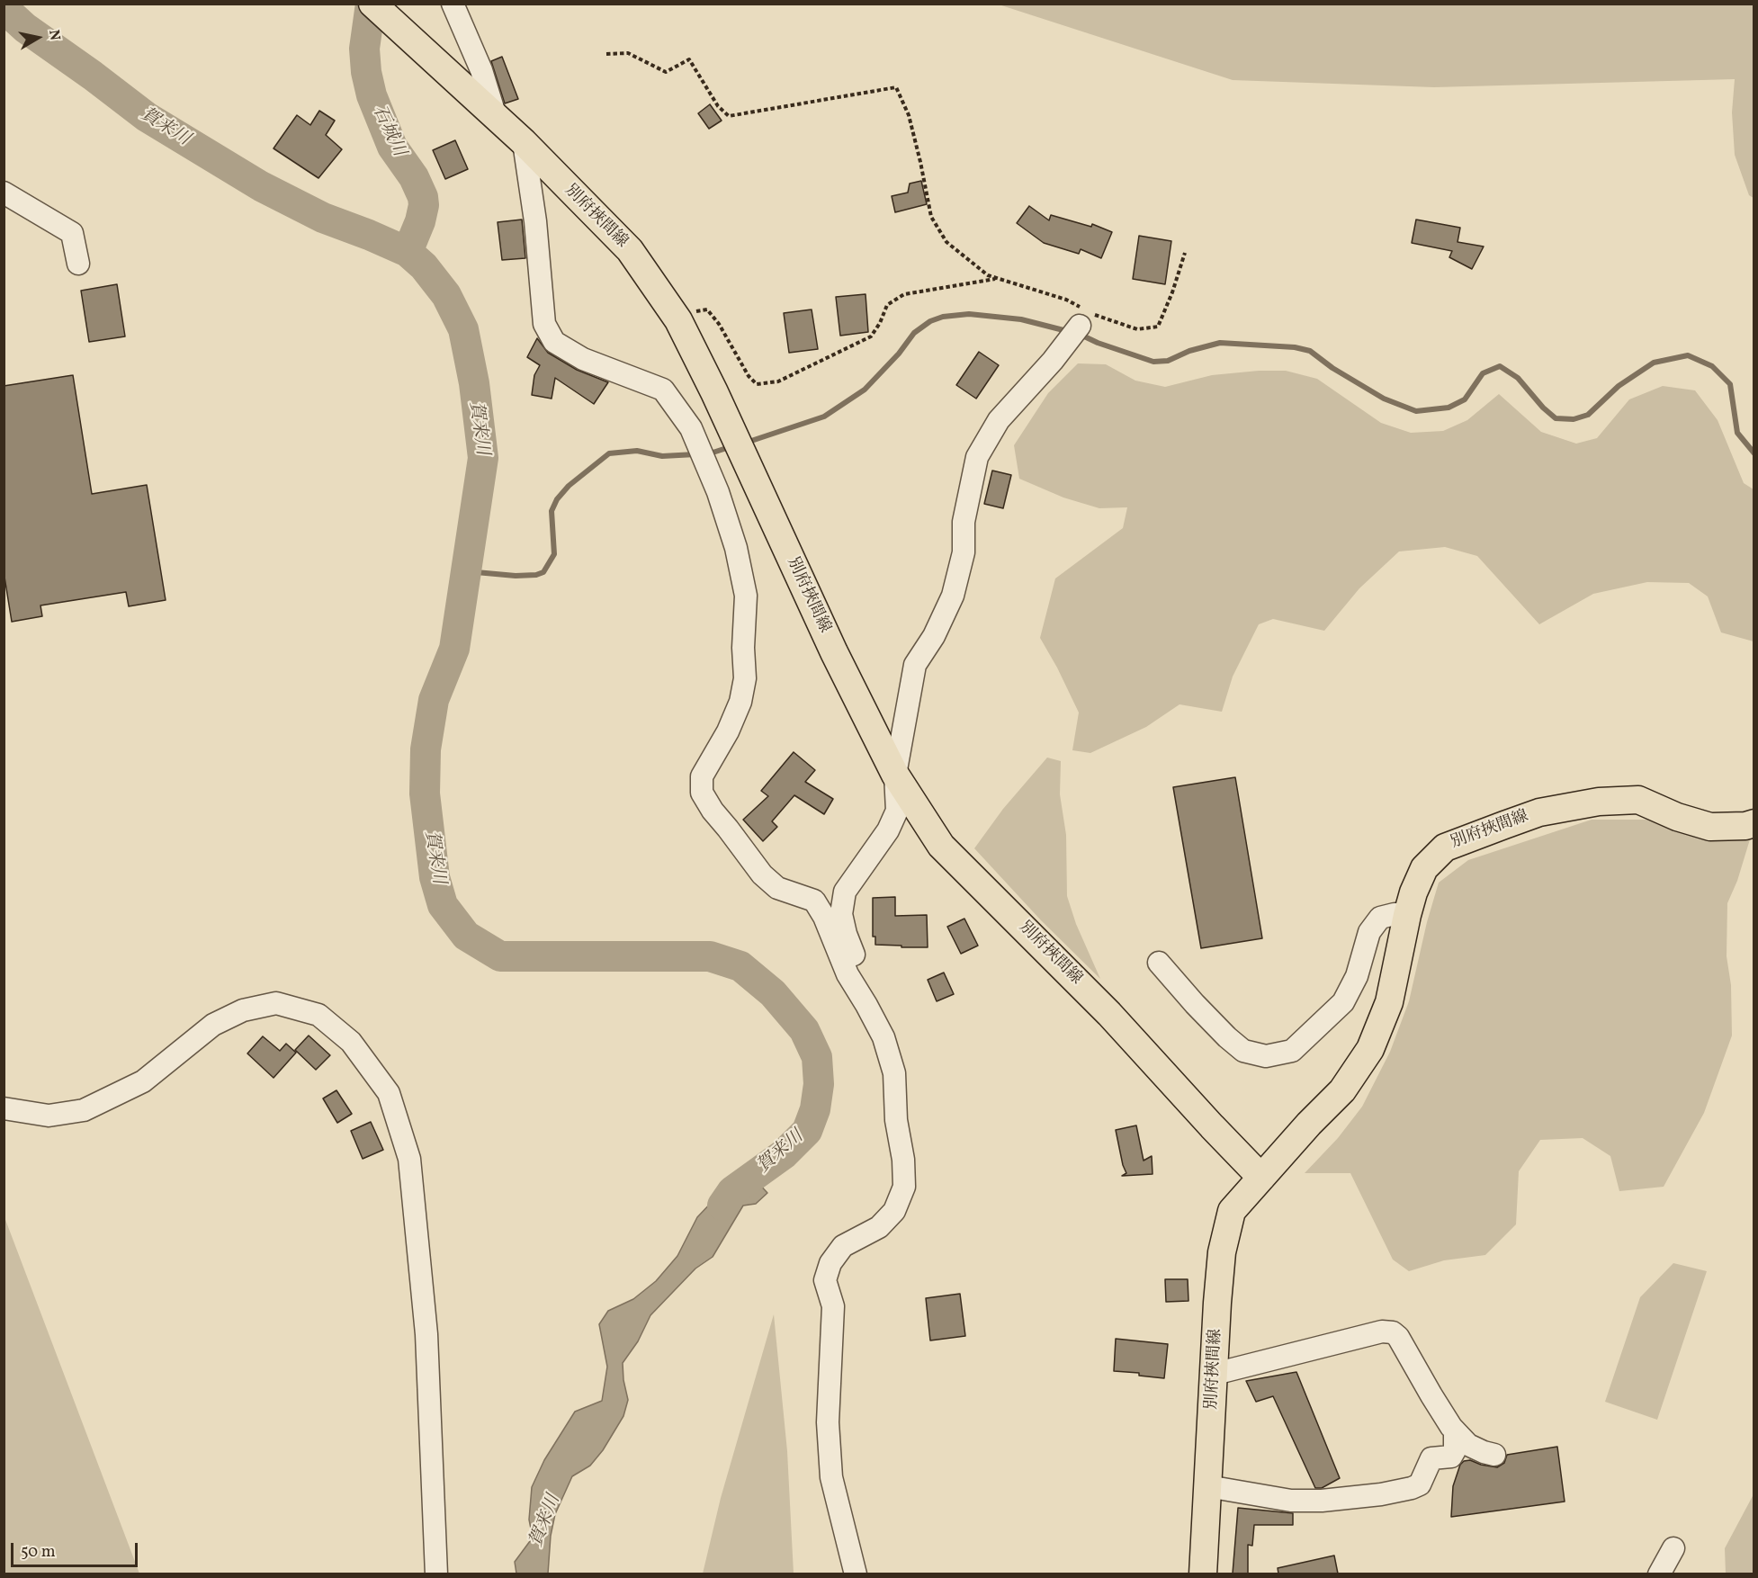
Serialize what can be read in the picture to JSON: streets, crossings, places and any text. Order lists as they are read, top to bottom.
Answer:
{
  "streets": {
    "main road": ["別府挾間線"]
  },
  "water": ["賀来川", "石城川"],
  "scale_bar": "50 m",
  "north": "right"
}
